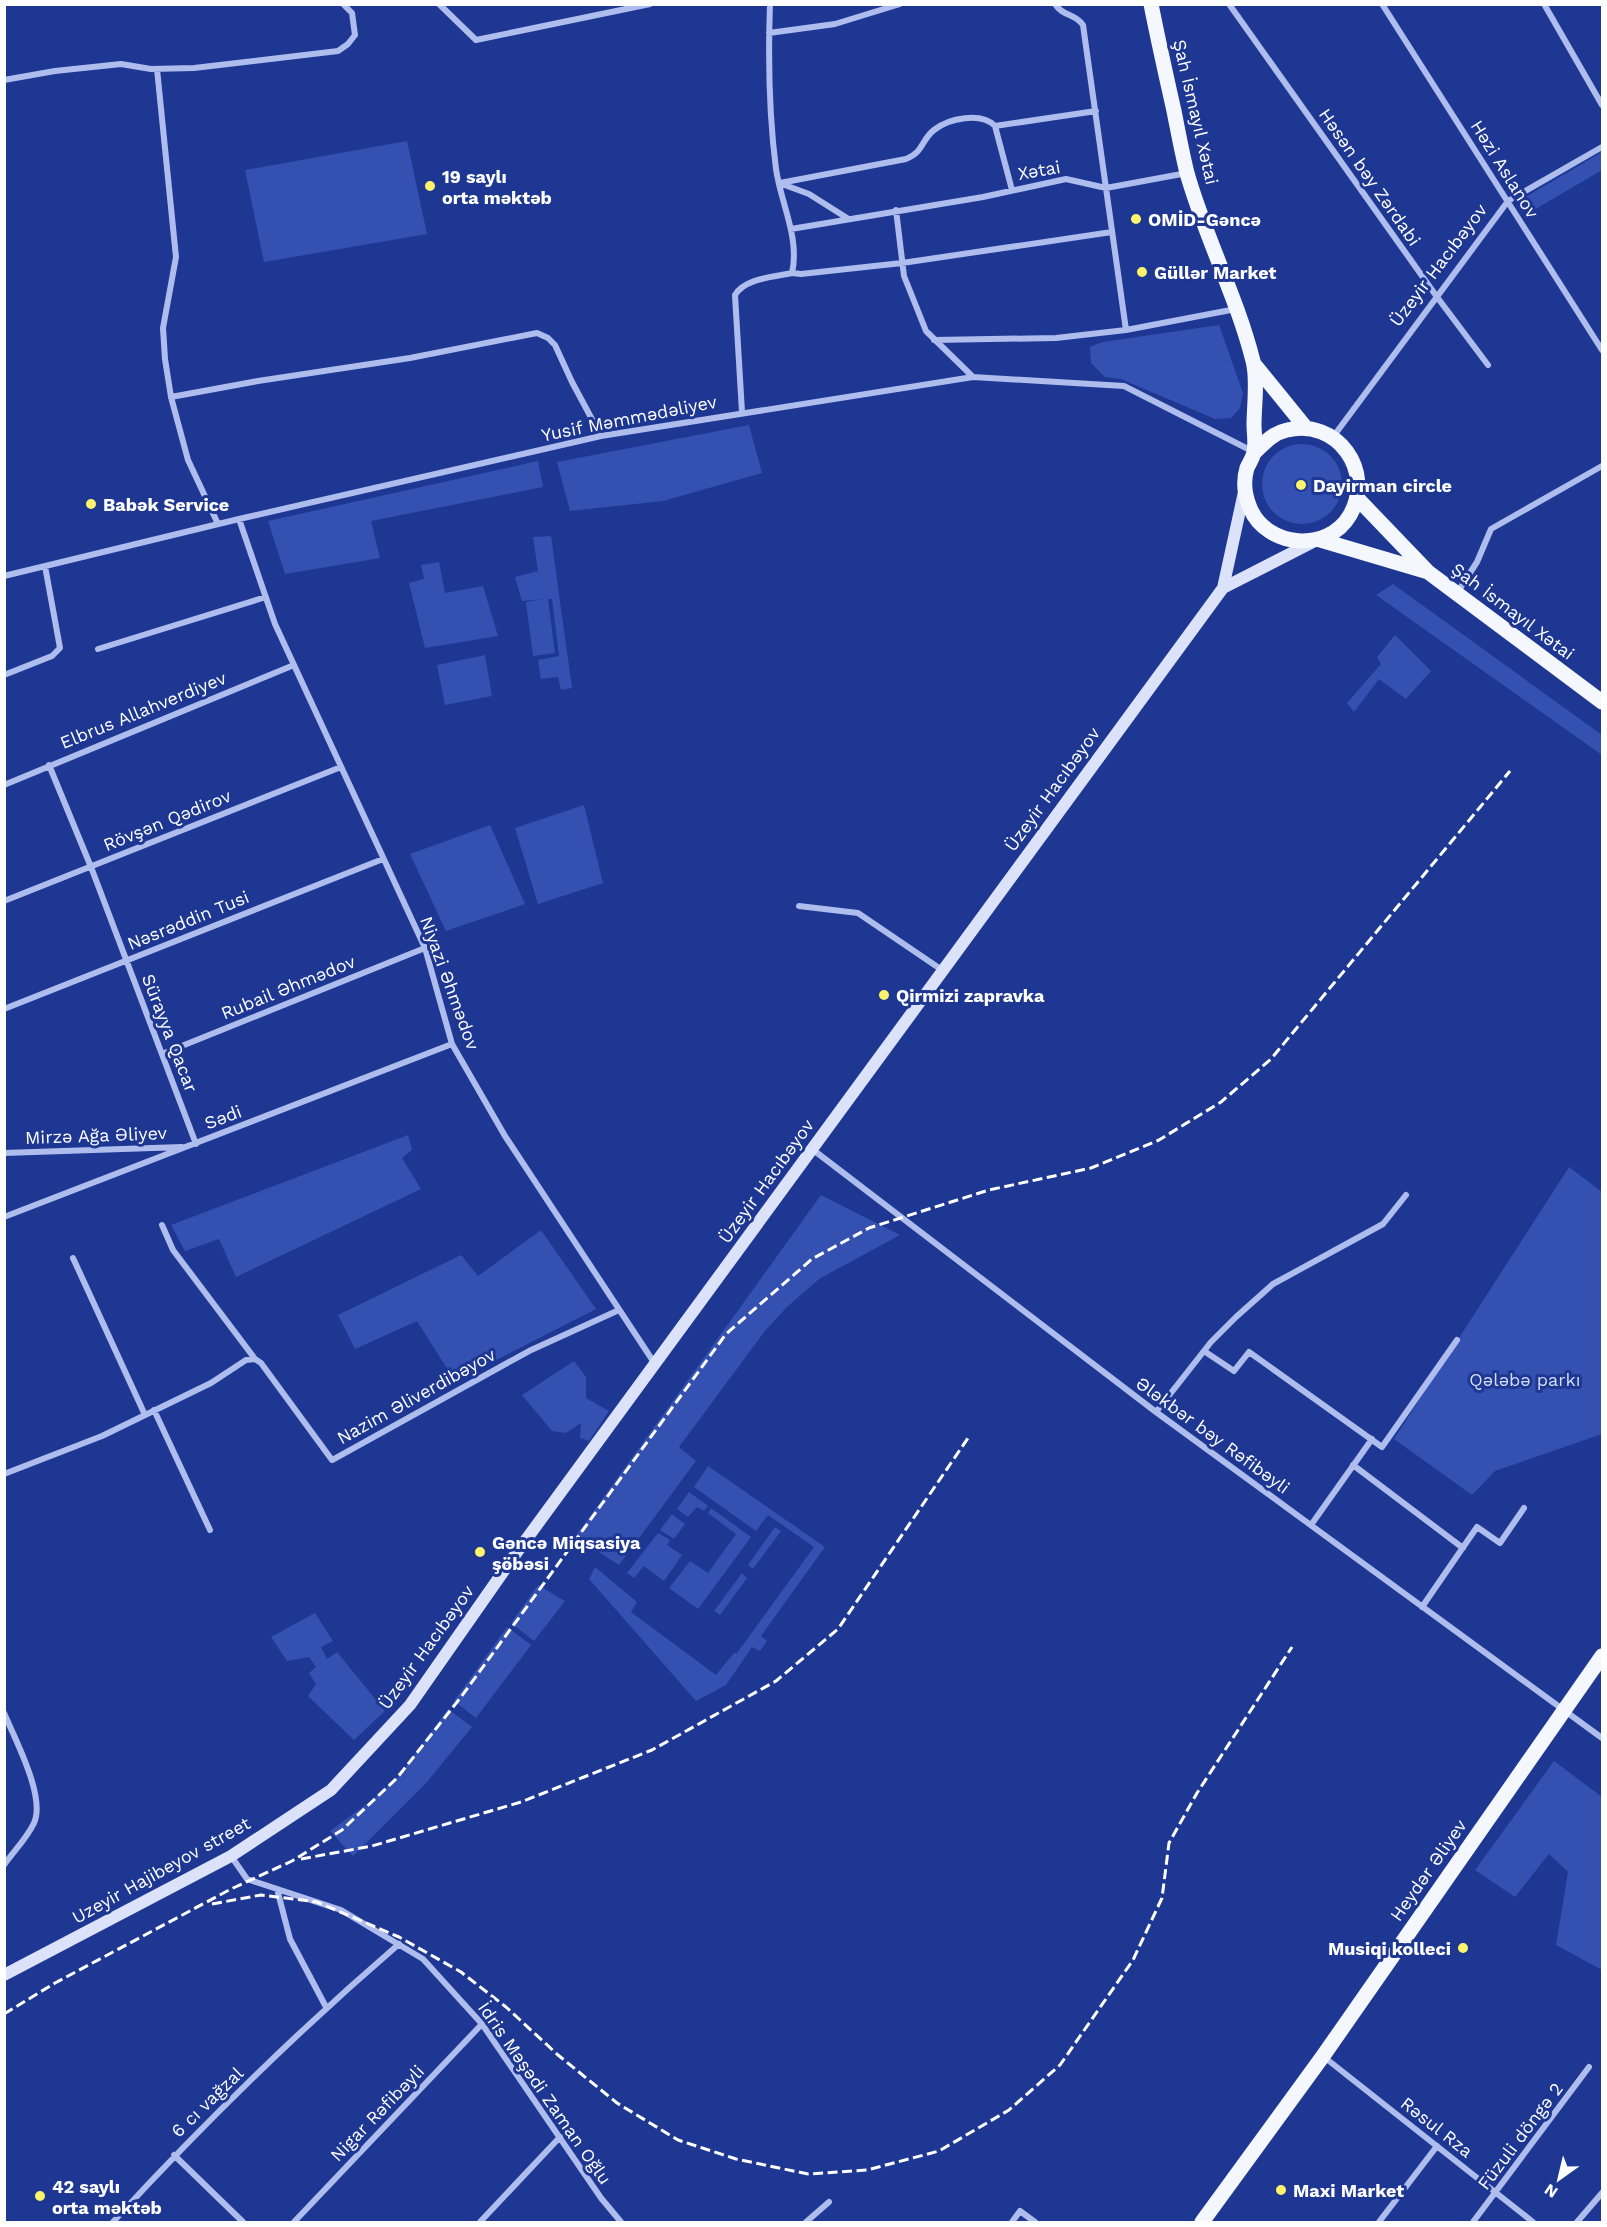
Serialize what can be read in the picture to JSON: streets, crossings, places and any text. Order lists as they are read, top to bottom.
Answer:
{
  "streets": {
    "main road": [
      "Şah İsmayıl Xətai",
      "Üzeyir Hacıbəyov",
      "Uzeyir Hajibeyov street",
      "Heydər Əliyev"
    ],
    "street": [
      "Həzi Aslanov",
      "Xətai",
      "Həsən bəy Zərdabi",
      "Yusif Məmmədəliyev",
      "Elbrus Allahverdiyev",
      "Rövşən Qədirov",
      "Nəsrəddin Tusi",
      "Niyazi Əhmədov",
      "Rubail Əhmədov",
      "Sürayya Qacar",
      "Sədi",
      "Mirzə Ağa Əliyev",
      "Nazim Əliverdibəyov",
      "Ələkbər bəy Rəfibəyli",
      "İdris Məşədi Zaman Oğlu",
      "6 cı vağzal",
      "Nigar Rəfibəyli",
      "Rəsul Rza",
      "Füzuli döngə 2"
    ]
  },
  "crossings": [
    ["Şah İsmayıl Xətai", "Xətai"],
    ["Şah İsmayıl Xətai", "Üzeyir Hacıbəyov"],
    ["Şah İsmayıl Xətai", "Yusif Məmmədəliyev"],
    ["Həzi Aslanov", "Üzeyir Hacıbəyov"],
    ["Həsən bəy Zərdabi", "Üzeyir Hacıbəyov"],
    ["Üzeyir Hacıbəyov", "Yusif Məmmədəliyev"],
    ["Üzeyir Hacıbəyov", "Niyazi Əhmədov"],
    ["Üzeyir Hacıbəyov", "Ələkbər bəy Rəfibəyli"],
    ["Üzeyir Hacıbəyov", "Uzeyir Hajibeyov street"],
    ["Üzeyir Hacıbəyov", "İdris Məşədi Zaman Oğlu"],
    ["Yusif Məmmədəliyev", "Niyazi Əhmədov"],
    ["Elbrus Allahverdiyev", "Niyazi Əhmədov"],
    ["Elbrus Allahverdiyev", "Sürayya Qacar"],
    ["Rövşən Qədirov", "Niyazi Əhmədov"],
    ["Rövşən Qədirov", "Sürayya Qacar"],
    ["Nəsrəddin Tusi", "Niyazi Əhmədov"],
    ["Nəsrəddin Tusi", "Sürayya Qacar"],
    ["Niyazi Əhmədov", "Rubail Əhmədov"],
    ["Niyazi Əhmədov", "Sədi"],
    ["Niyazi Əhmədov", "Nazim Əliverdibəyov"],
    ["Rubail Əhmədov", "Sürayya Qacar"],
    ["Sürayya Qacar", "Sədi"],
    ["Sədi", "Mirzə Ağa Əliyev"],
    ["Ələkbər bəy Rəfibəyli", "Heydər Əliyev"],
    ["Uzeyir Hajibeyov street", "İdris Məşədi Zaman Oğlu"],
    ["Heydər Əliyev", "Rəsul Rza"],
    ["İdris Məşədi Zaman Oğlu", "6 cı vağzal"],
    ["İdris Məşədi Zaman Oğlu", "Nigar Rəfibəyli"],
    ["Rəsul Rza", "Füzuli döngə 2"]
  ],
  "parks": ["Qələbə parkı"],
  "places": [
    "19 saylı orta məktəb",
    "OMİD-Gəncə",
    "Güllər Market",
    "Dayirman circle",
    "Babək Service",
    "Qirmizi zapravka",
    "Gəncə Miqsasiya şöbəsi",
    "Musiqi kolleci",
    "Maxi Market",
    "42 saylı orta məktəb"
  ],
  "north": "bottom left"
}
